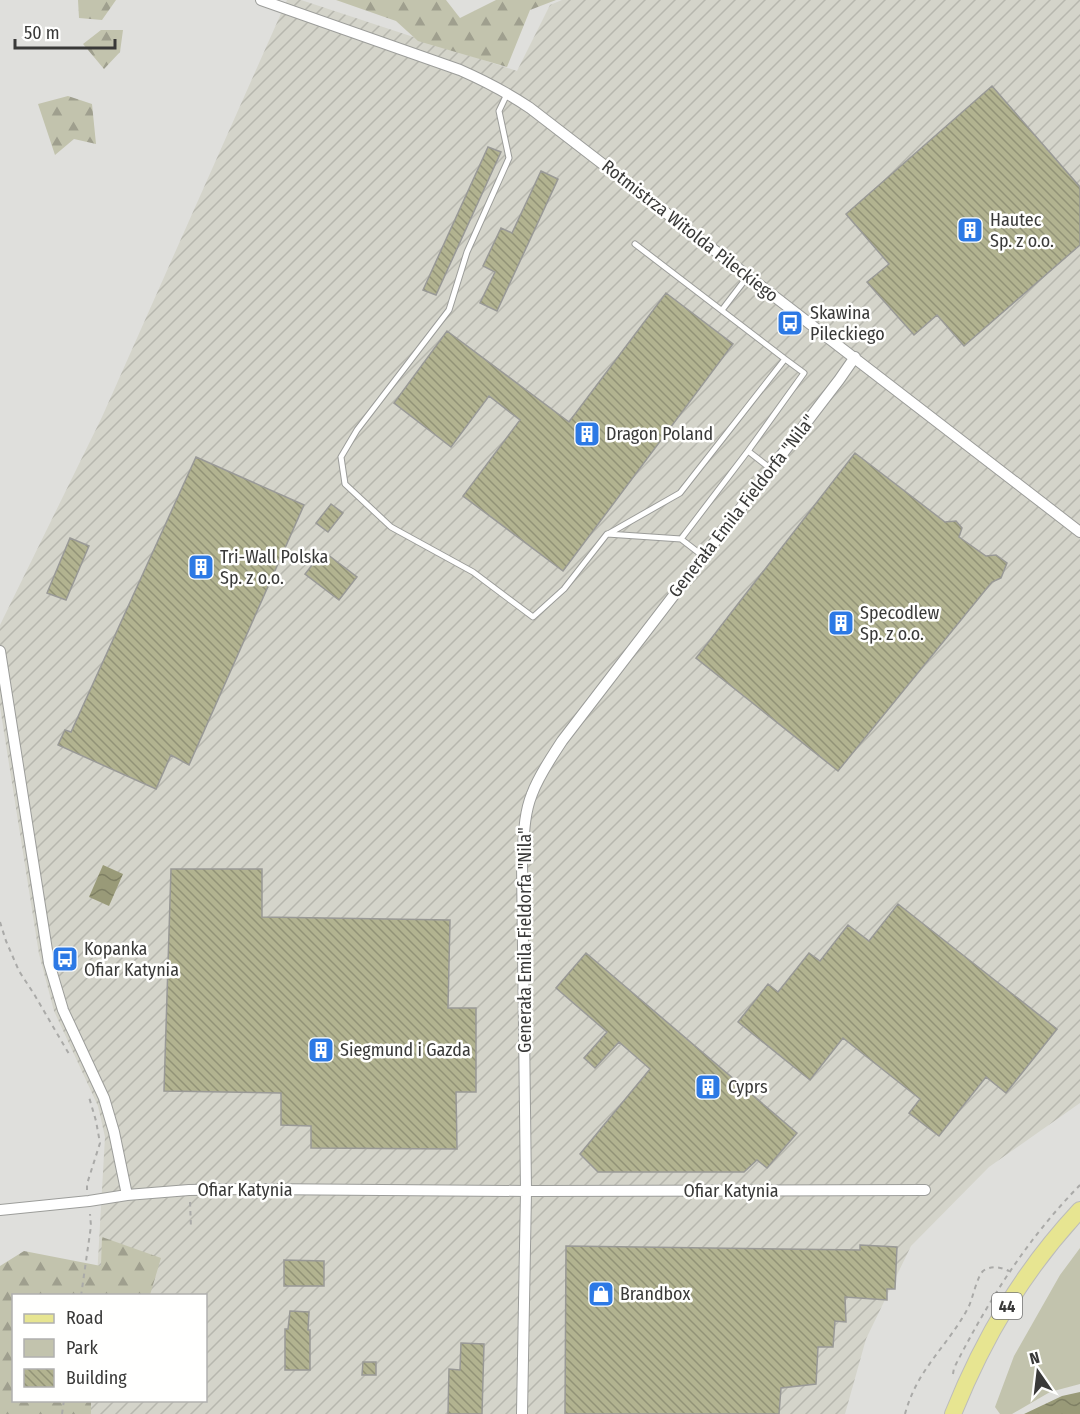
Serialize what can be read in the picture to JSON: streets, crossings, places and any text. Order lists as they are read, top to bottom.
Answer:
{
  "streets": {
    "main road": ["44"],
    "street": ["Rotmistrza Witolda Pileckiego", "Generała Emila Fieldorfa \"Nila\"", "Ofiar Katynia"]
  },
  "crossings": [
    ["Rotmistrza Witolda Pileckiego", "Generała Emila Fieldorfa \"Nila\""],
    ["Generała Emila Fieldorfa \"Nila\"", "Ofiar Katynia"]
  ],
  "places": {
    "building": [
      "Hautec Sp. z o.o.",
      "Dragon Poland",
      "Tri-Wall Polska Sp. z o.o.",
      "Specodlew Sp. z o.o.",
      "Siegmund i Gazda",
      "Cyprs"
    ],
    "bus stop": ["Skawina Pileckiego", "Kopanka Ofiar Katynia"],
    "shop": ["Brandbox"]
  },
  "legend": ["Road", "Park", "Building"],
  "scale_bar": "50 m",
  "north": "top"
}
